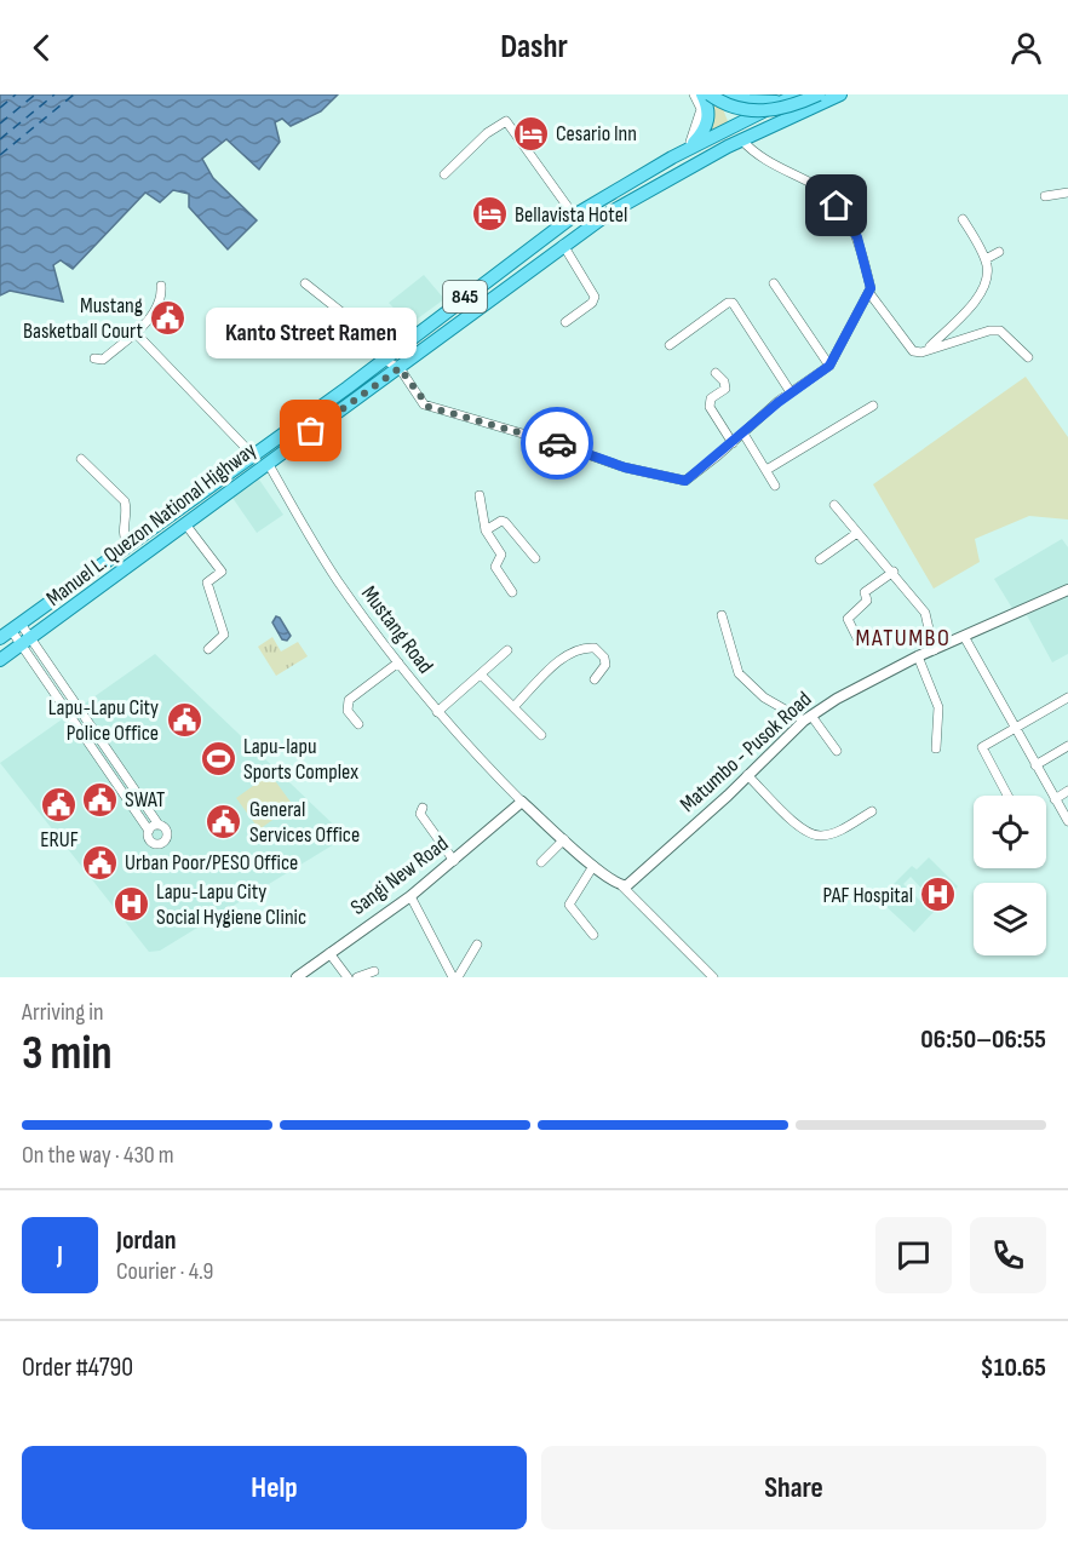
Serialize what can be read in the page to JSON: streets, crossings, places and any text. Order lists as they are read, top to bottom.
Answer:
{
  "streets": {
    "main road": ["845", "Manuel L. Quezon National Highway"],
    "street": ["Mustang Road", "Matumbo - Pusok Road", "Sangi New Road"]
  },
  "crossings": [
    ["Manuel L. Quezon National Highway", "Mustang Road"],
    ["Mustang Road", "Sangi New Road"]
  ],
  "districts": ["MATUMBO"],
  "places": {
    "hotel": ["Cesario Inn", "Bellavista Hotel"],
    "public building": [
      "Mustang Basketball Court",
      "Lapu-Lapu City Police Office",
      "SWAT",
      "ERUF",
      "General Services Office",
      "Urban Poor/PESO Office"
    ],
    "other": ["Kanto Street Ramen"],
    "sports": ["Lapu-lapu Sports Complex"],
    "hospital": ["PAF Hospital", "Lapu-Lapu City Social Hygiene Clinic"]
  },
  "page": {
    "header": "Dashr",
    "bubble": "Kanto Street Ramen",
    "heading": ["3 min", "Arriving in", "06:50–06:55"],
    "panel": [
      "Jordan",
      "Courier · 4.9",
      "Order #4790",
      "$10.65"
    ],
    "bar": "On the way · 430 m",
    "round": "J",
    "buttons": ["Help", "Share"]
  }
}
